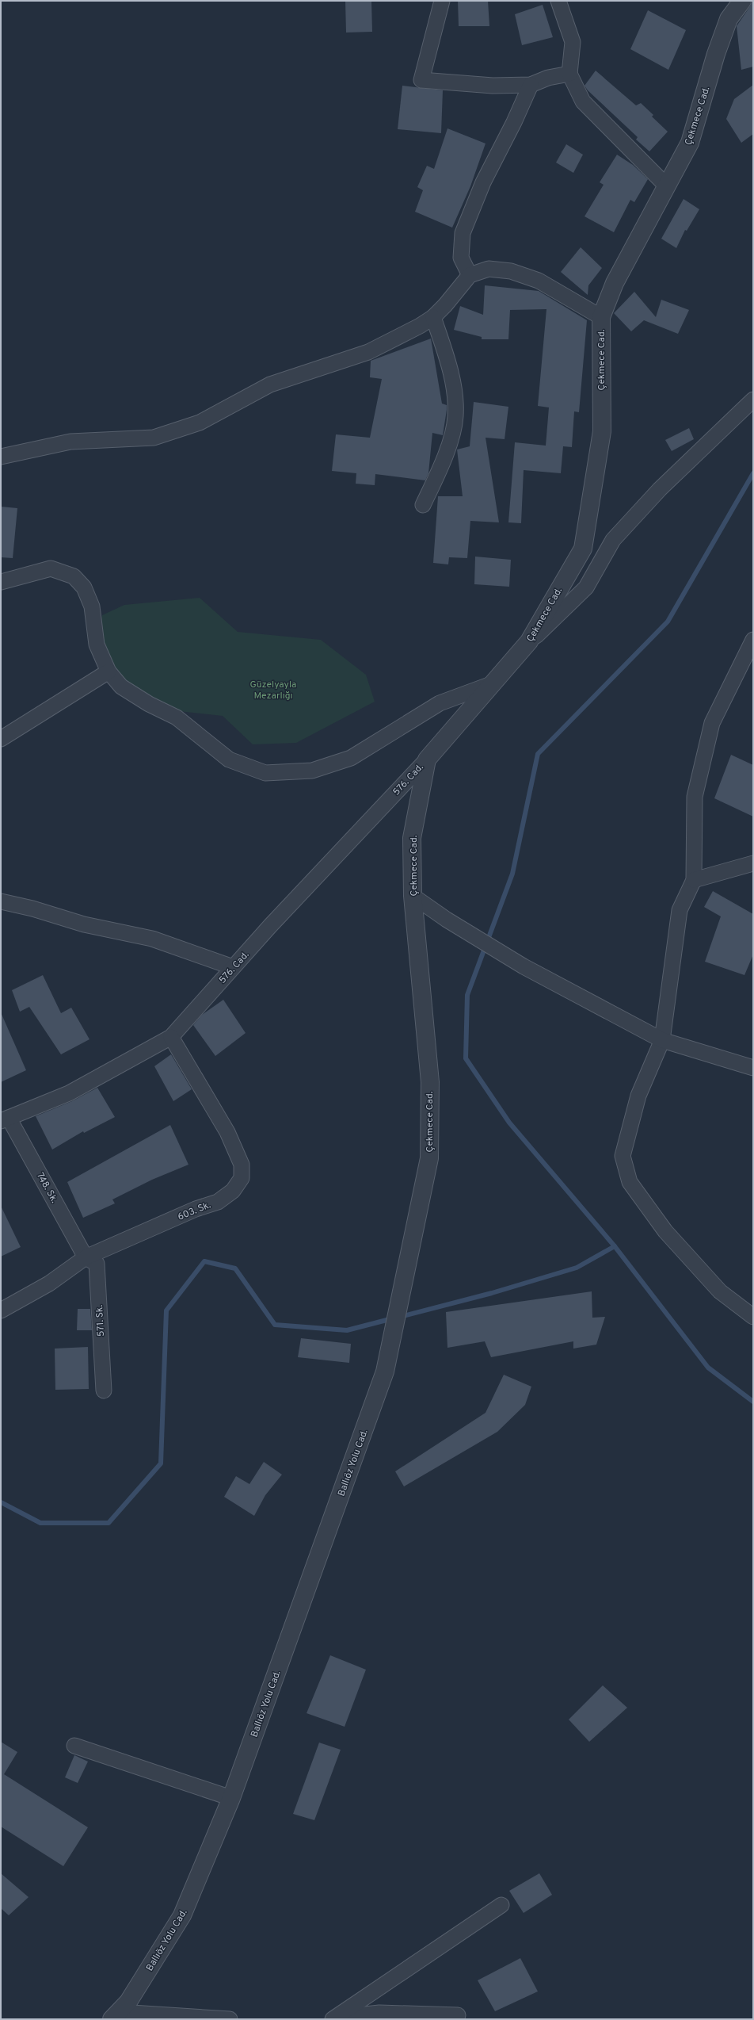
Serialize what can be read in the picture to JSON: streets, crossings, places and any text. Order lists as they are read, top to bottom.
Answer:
{
  "streets": {
    "street": [
      "Çekmece Cad.",
      "576. Cad.",
      "748. Sk.",
      "603. Sk.",
      "571. Sk.",
      "Ballıöz Yolu Cad."
    ]
  },
  "crossings": [
    ["Çekmece Cad.", "576. Cad."],
    ["Çekmece Cad.", "Ballıöz Yolu Cad."],
    ["576. Cad.", "748. Sk."],
    ["576. Cad.", "603. Sk."],
    ["748. Sk.", "603. Sk."],
    ["748. Sk.", "571. Sk."],
    ["603. Sk.", "571. Sk."]
  ],
  "parks": ["Güzelyayla Mezarlığı"]
}
